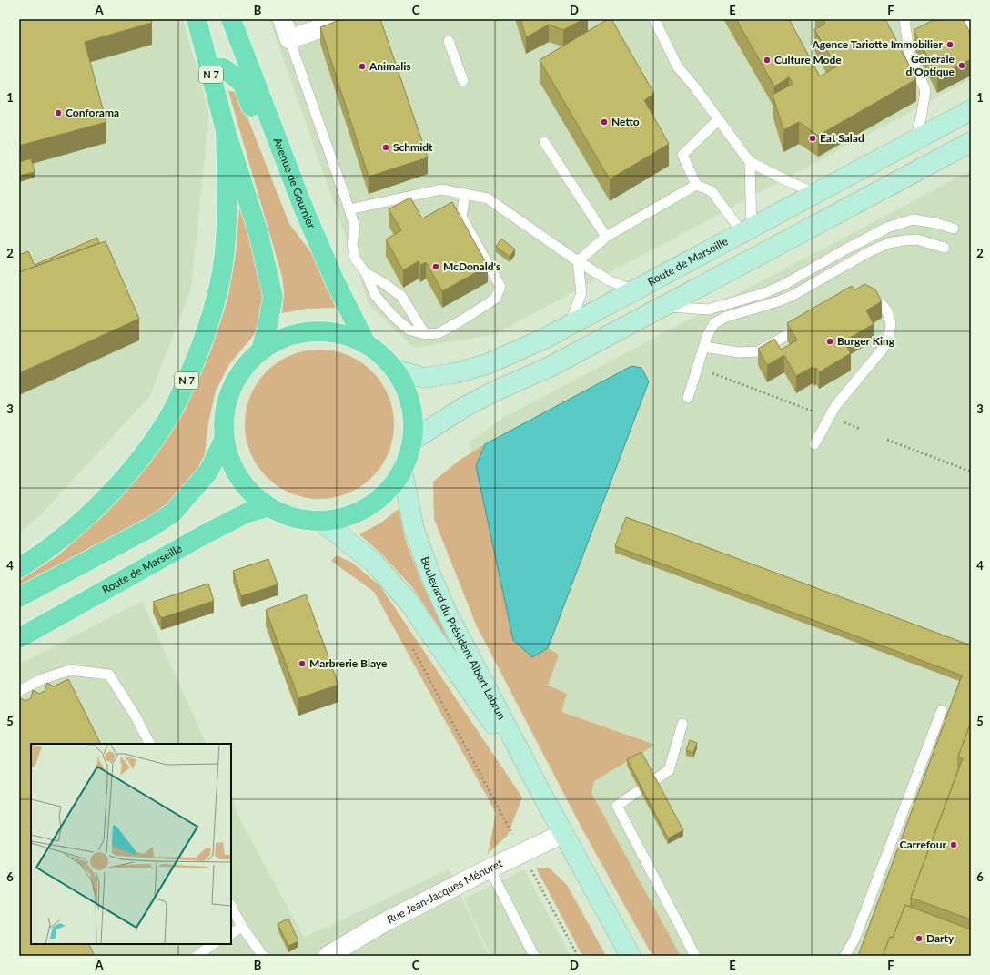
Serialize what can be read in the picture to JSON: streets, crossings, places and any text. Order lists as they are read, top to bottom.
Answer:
{
  "streets": {
    "main road": [
      "N 7",
      "Avenue de Gournier",
      "Route de Marseille",
      "Boulevard du Président Albert Lebrun"
    ],
    "street": ["Rue Jean-Jacques Ménuret"]
  },
  "crossings": [
    ["Boulevard du Président Albert Lebrun", "Rue Jean-Jacques Ménuret"]
  ],
  "places": [
    "Agence Tariotte Immobilier",
    "Culture Mode",
    "Générale d'Optique",
    "Animalis",
    "Conforama",
    "Netto",
    "Eat Salad",
    "Schmidt",
    "McDonald's",
    "Burger King",
    "Marbrerie Blaye",
    "Carrefour",
    "Darty"
  ],
  "grid": {
    "columns": [
      "A",
      "B",
      "C",
      "D",
      "E",
      "F"
    ],
    "rows": [
      "1",
      "2",
      "3",
      "4",
      "5",
      "6"
    ]
  }
}
